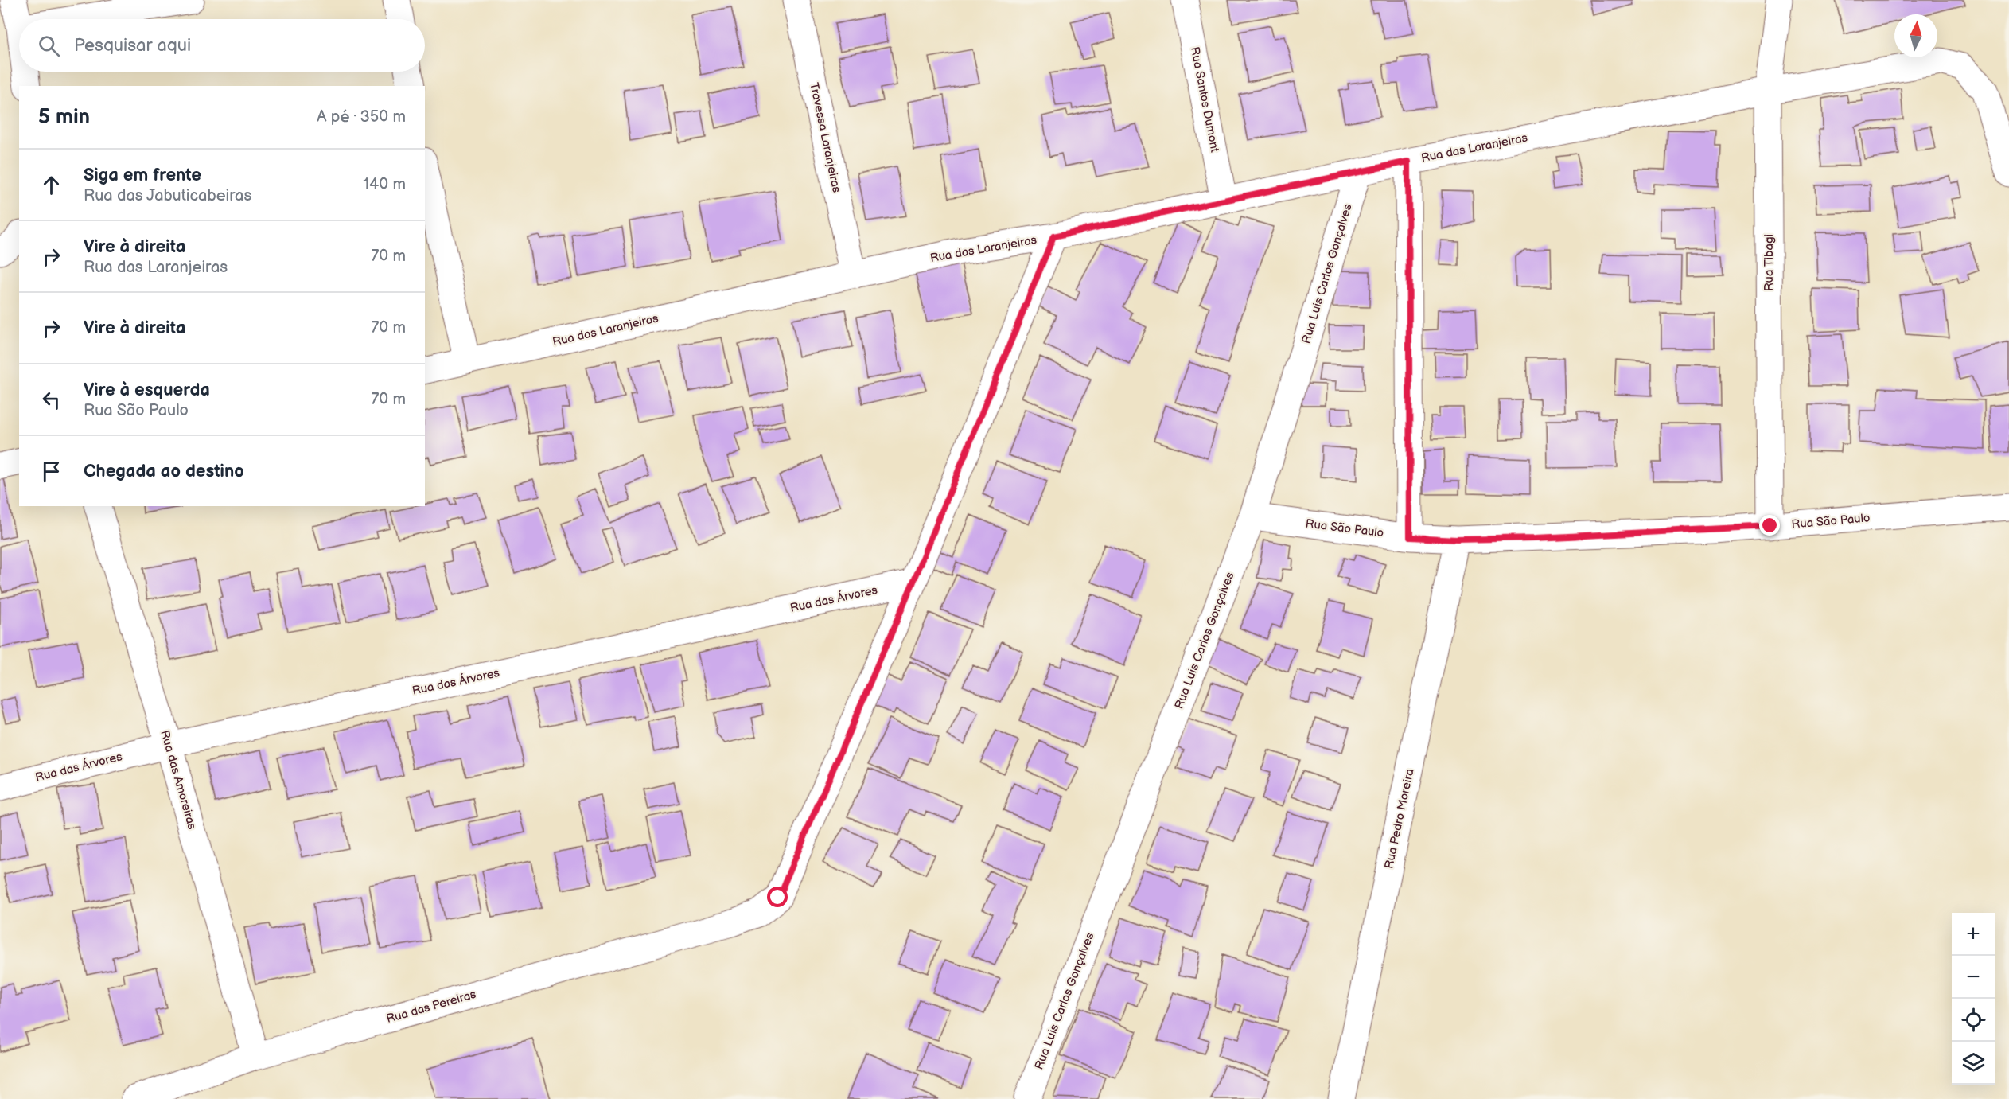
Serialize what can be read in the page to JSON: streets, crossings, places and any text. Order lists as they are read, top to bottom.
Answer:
{
  "streets": {
    "street": [
      "Rua Santos Dumont",
      "Travessa Laranjeiras",
      "Rua das Laranjeiras",
      "Rua Tibagi",
      "Rua Luis Carlos Gonçalves",
      "Rua São Paulo",
      "Rua das Árvores",
      "Rua das Amoreiras",
      "Rua Pedro Moreira",
      "Rua das Pereiras"
    ]
  },
  "crossings": [
    ["Rua Santos Dumont", "Rua das Laranjeiras"],
    ["Travessa Laranjeiras", "Rua das Laranjeiras"],
    ["Rua das Laranjeiras", "Rua Tibagi"],
    ["Rua das Laranjeiras", "Rua Luis Carlos Gonçalves"],
    ["Rua das Laranjeiras", "Rua das Pereiras"],
    ["Rua Tibagi", "Rua São Paulo"],
    ["Rua Luis Carlos Gonçalves", "Rua São Paulo"],
    ["Rua São Paulo", "Rua Pedro Moreira"],
    ["Rua das Árvores", "Rua das Amoreiras"],
    ["Rua das Árvores", "Rua das Pereiras"],
    ["Rua das Amoreiras", "Rua das Pereiras"]
  ],
  "north": "top",
  "page": {
    "search": "Pesquisar aqui",
    "heading": ["5 min", "A pé · 350 m"],
    "list": [
      ["Siga em frente", "Rua das Jabuticabeiras", "140 m"],
      ["Vire à direita", "Rua das Laranjeiras", "70 m"],
      ["Vire à direita", "70 m"],
      ["Vire à esquerda", "Rua São Paulo", "70 m"],
      "Chegada ao destino"
    ],
    "map_buttons": ["+", "−"]
  }
}
